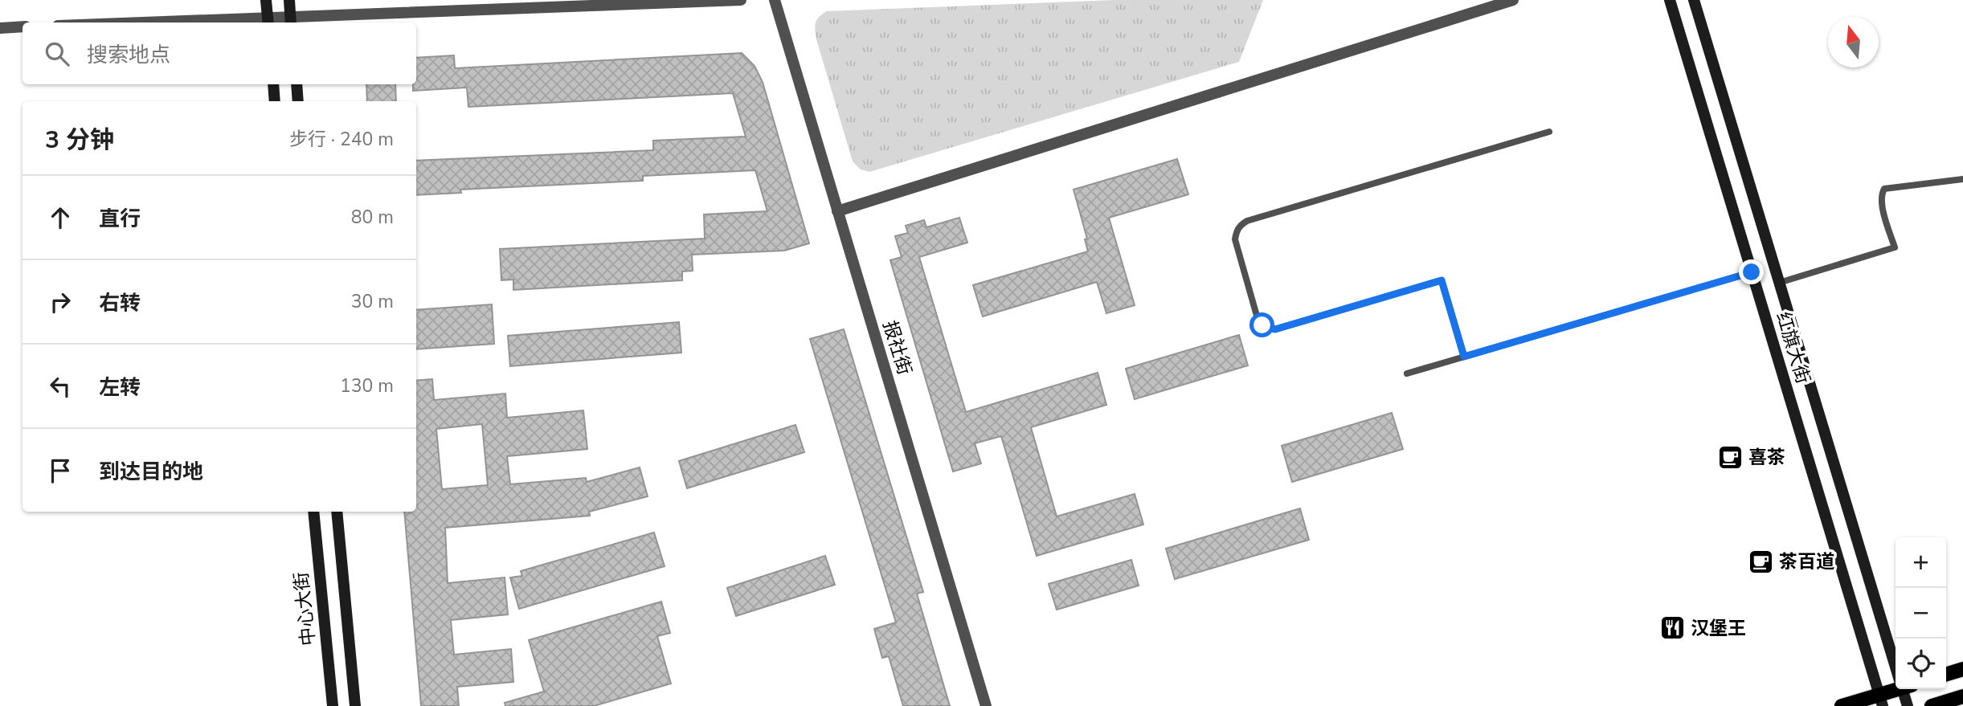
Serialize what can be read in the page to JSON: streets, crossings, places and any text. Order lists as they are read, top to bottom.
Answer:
{
  "streets": {
    "main road": ["红旗大街", "中心大街"],
    "street": ["报社街"]
  },
  "places": {
    "cafe": ["喜茶", "茶百道"],
    "restaurant": ["汉堡王"]
  },
  "north": "top",
  "page": {
    "search": "搜索地点",
    "heading": ["3 分钟", "步行 · 240 m"],
    "list": [
      ["直行", "80 m"],
      ["右转", "30 m"],
      ["左转", "130 m"],
      "到达目的地"
    ],
    "map_buttons": ["+", "−"]
  }
}
